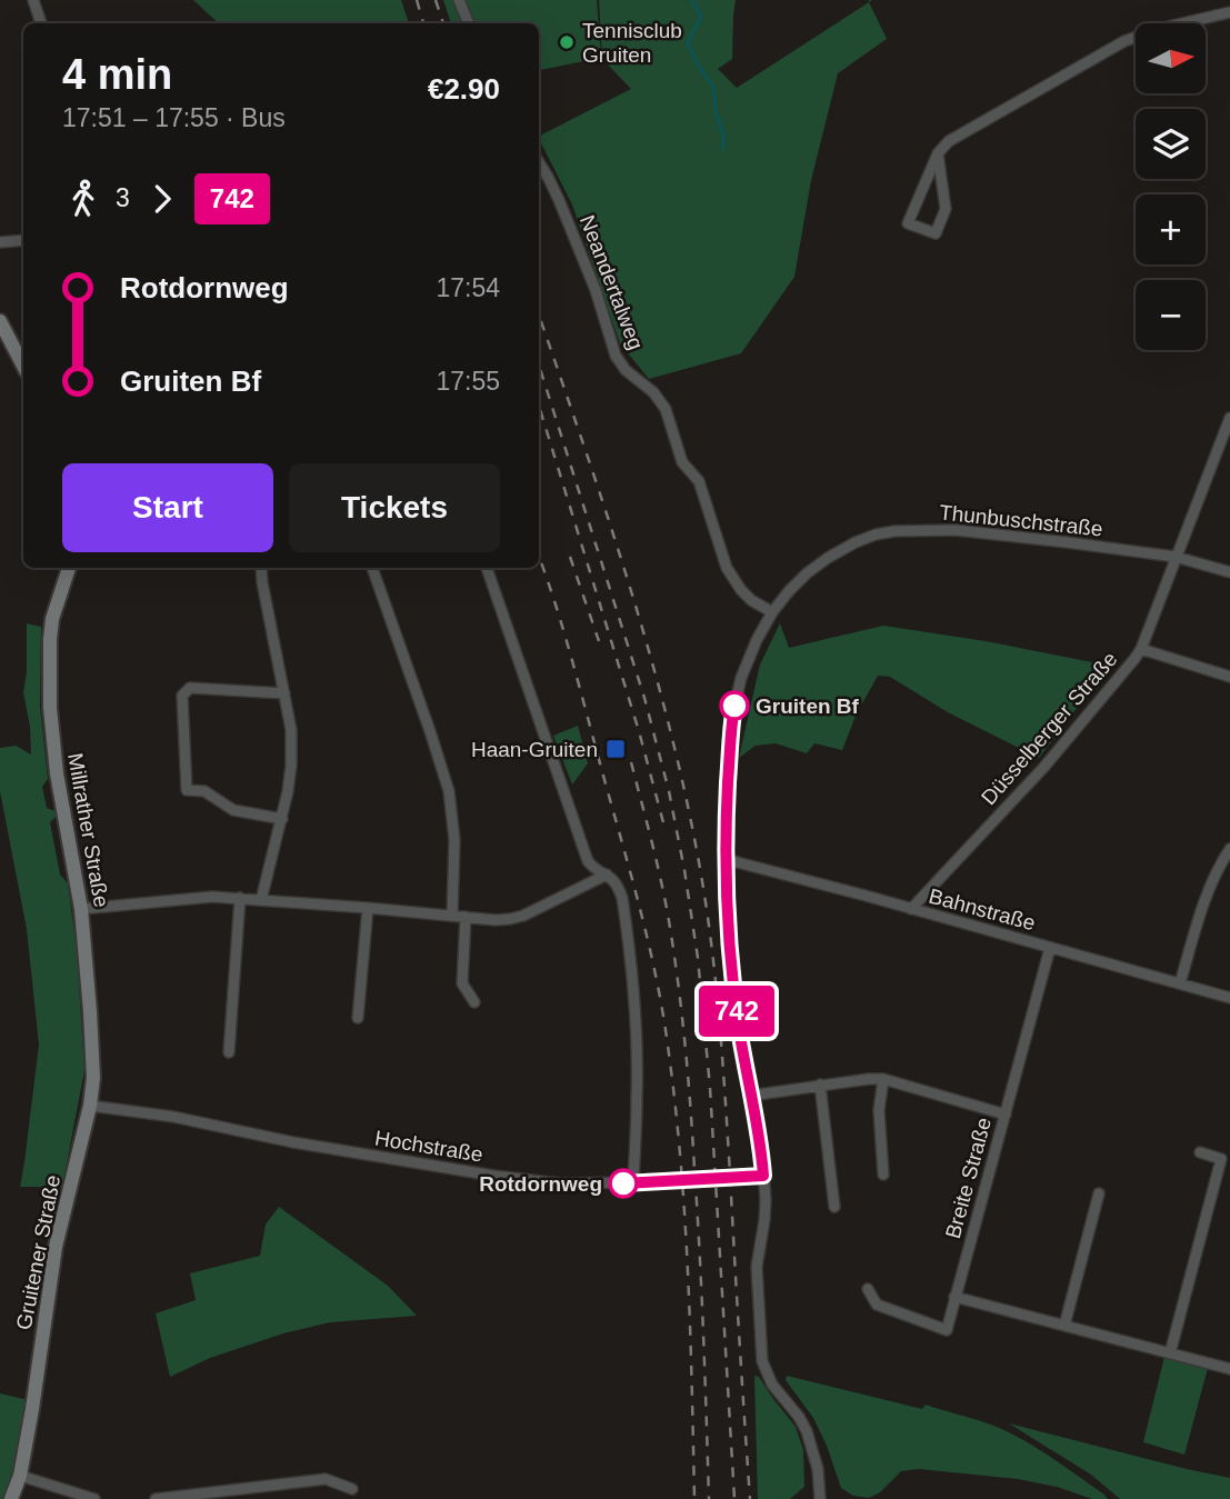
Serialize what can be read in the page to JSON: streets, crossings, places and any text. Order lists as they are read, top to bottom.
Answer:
{
  "streets": {
    "main road": ["Millrather Straße", "Gruitener Straße"],
    "street": [
      "Neandertalweg",
      "Thunbuschstraße",
      "Düsselberger Straße",
      "Bahnstraße",
      "Hochstraße",
      "Breite Straße"
    ]
  },
  "crossings": [
    ["Neandertalweg", "Thunbuschstraße"],
    ["Thunbuschstraße", "Düsselberger Straße"],
    ["Thunbuschstraße", "Bahnstraße"],
    ["Thunbuschstraße", "Hochstraße"],
    ["Düsselberger Straße", "Bahnstraße"],
    ["Millrather Straße", "Hochstraße"],
    ["Millrather Straße", "Gruitener Straße"],
    ["Bahnstraße", "Breite Straße"],
    ["Hochstraße", "Gruitener Straße"]
  ],
  "places": {
    "other": ["Tennisclub Gruiten", "Gruiten Bf", "Rotdornweg"],
    "transit": ["Haan-Gruiten"]
  },
  "lines": ["bus line 742"],
  "north": "right",
  "page": {
    "on_map": "742",
    "map_buttons": ["+", "−"],
    "heading": ["4 min", "17:51 – 17:55 · Bus", "€2.90"],
    "legs": ["3", "742"],
    "list": [
      {
        "name": "Rotdornweg",
        "value": "17:54"
      },
      {
        "name": "Gruiten Bf",
        "value": "17:55"
      }
    ],
    "buttons": ["Start", "Tickets"]
  }
}
